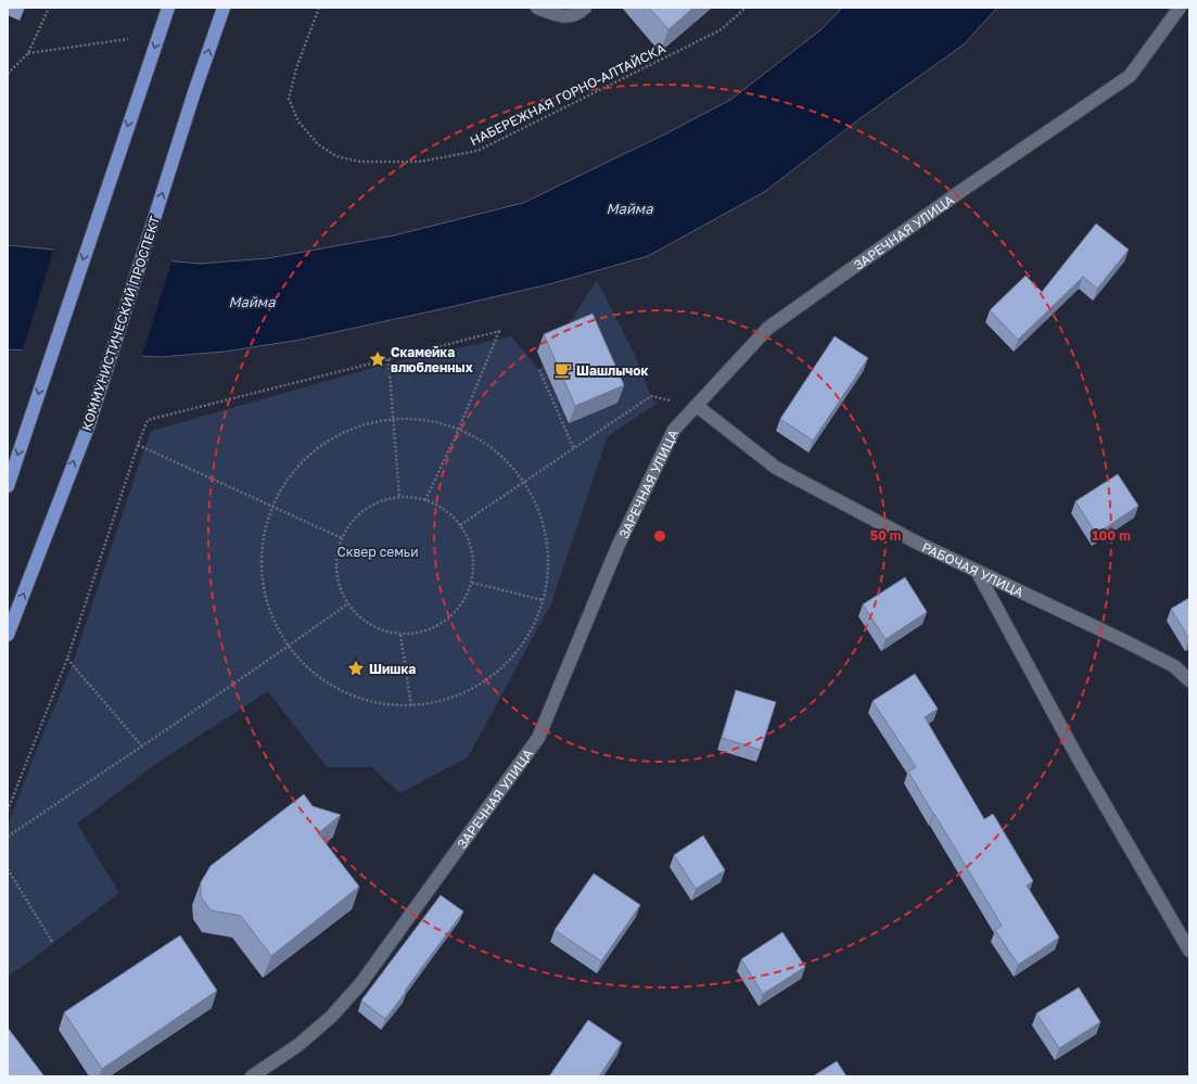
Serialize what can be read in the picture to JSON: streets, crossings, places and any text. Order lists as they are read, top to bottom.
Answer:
{
  "streets": {
    "main road": ["КОММУНИСТИЧЕСКИЙ ПРОСПЕКТ"],
    "street": ["ЗАРЕЧНАЯ УЛИЦА", "РАБОЧАЯ УЛИЦА"],
    "path": ["НАБЕРЕЖНАЯ ГОРНО-АЛТАЙСКА"]
  },
  "crossings": [
    ["ЗАРЕЧНАЯ УЛИЦА", "РАБОЧАЯ УЛИЦА"]
  ],
  "water": ["Майма"],
  "parks": ["Сквер семьи"],
  "places": {
    "place": ["Скамейка влюбленных", "Шишка"],
    "cafe": ["Шашлычок"]
  },
  "rings": ["50 m", "100 m"]
}
